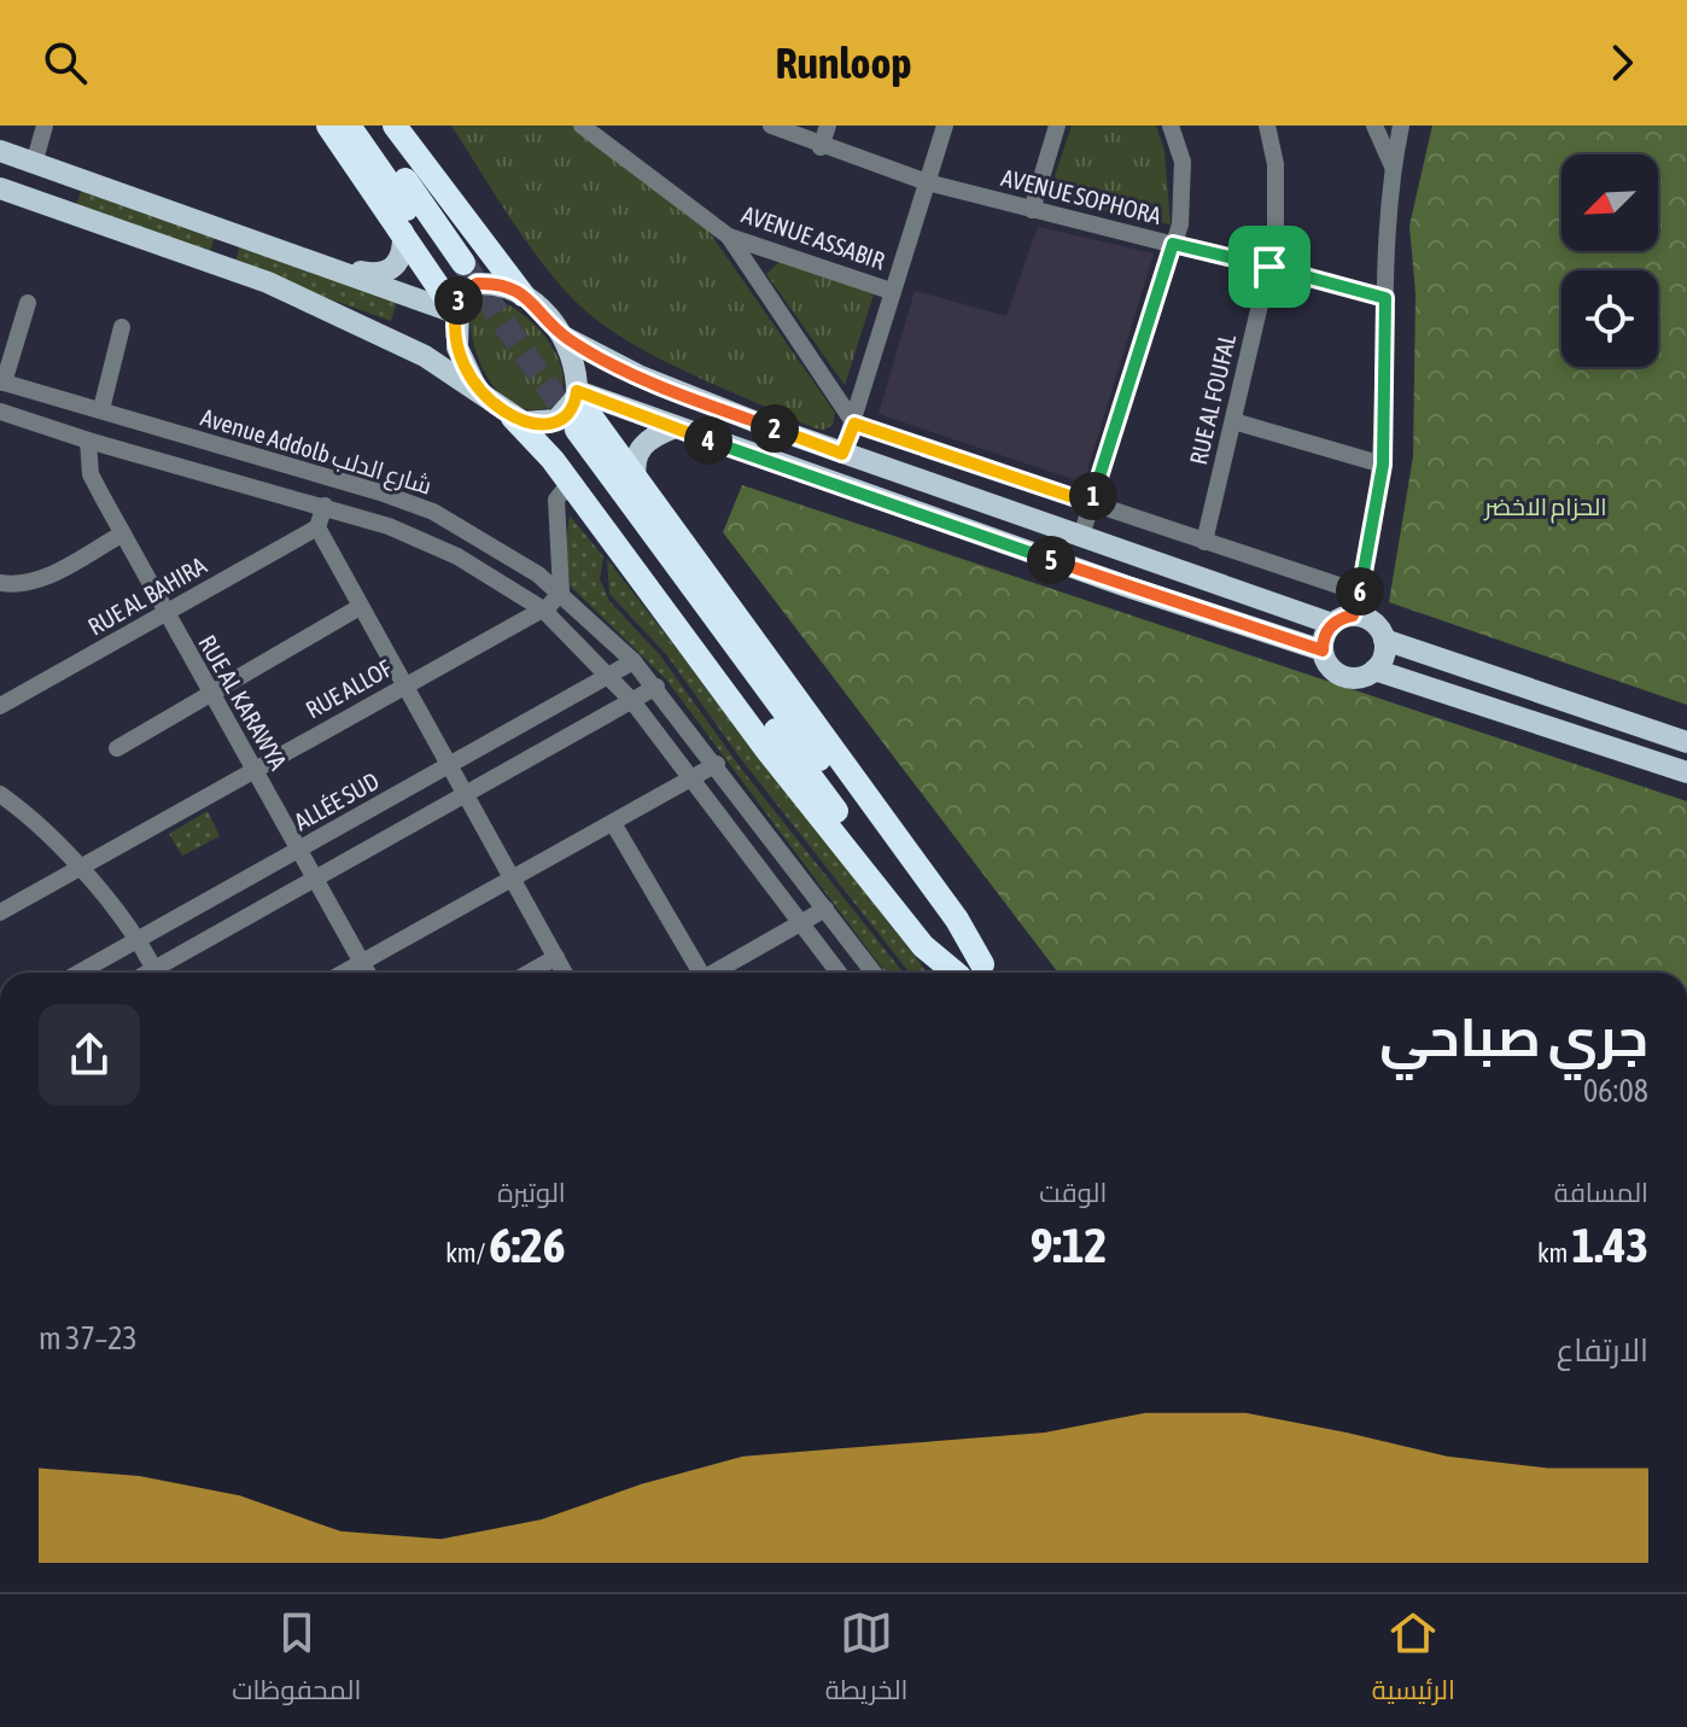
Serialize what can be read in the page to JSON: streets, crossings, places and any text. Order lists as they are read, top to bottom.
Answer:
{
  "streets": {
    "street": [
      "AVENUE SOPHORA",
      "AVENUE ASSABIR",
      "RUE AL FOUFAL",
      "Avenue Addolb شارع الدلب",
      "RUE AL BAHIRA",
      "RUE ALLOF",
      "RUE AL KARAWYA",
      "ALLÉE SUD"
    ]
  },
  "crossings": [
    ["AVENUE SOPHORA", "RUE AL FOUFAL"],
    ["Avenue Addolb شارع الدلب", "RUE ALLOF"],
    ["Avenue Addolb شارع الدلب", "RUE AL KARAWYA"],
    ["Avenue Addolb شارع الدلب", "ALLÉE SUD"],
    ["RUE AL BAHIRA", "RUE AL KARAWYA"],
    ["RUE ALLOF", "RUE AL KARAWYA"],
    ["RUE AL KARAWYA", "ALLÉE SUD"]
  ],
  "parks": ["الحزام الاخضر"],
  "north": "bottom left",
  "page": {
    "header": "Runloop",
    "pins": [
      "3",
      "2",
      "4",
      "1",
      "5",
      "6"
    ],
    "heading": ["جري صباحي", "06:08"],
    "stats": [
      ["المسافة", "1.43 km"],
      ["الوقت", "9:12"],
      ["الوتيرة", "6:26 /km"]
    ],
    "chart": ["الارتفاع", "23–37 m"],
    "tabs": ["الرئيسية", "الخريطة", "المحفوظات"]
  }
}
